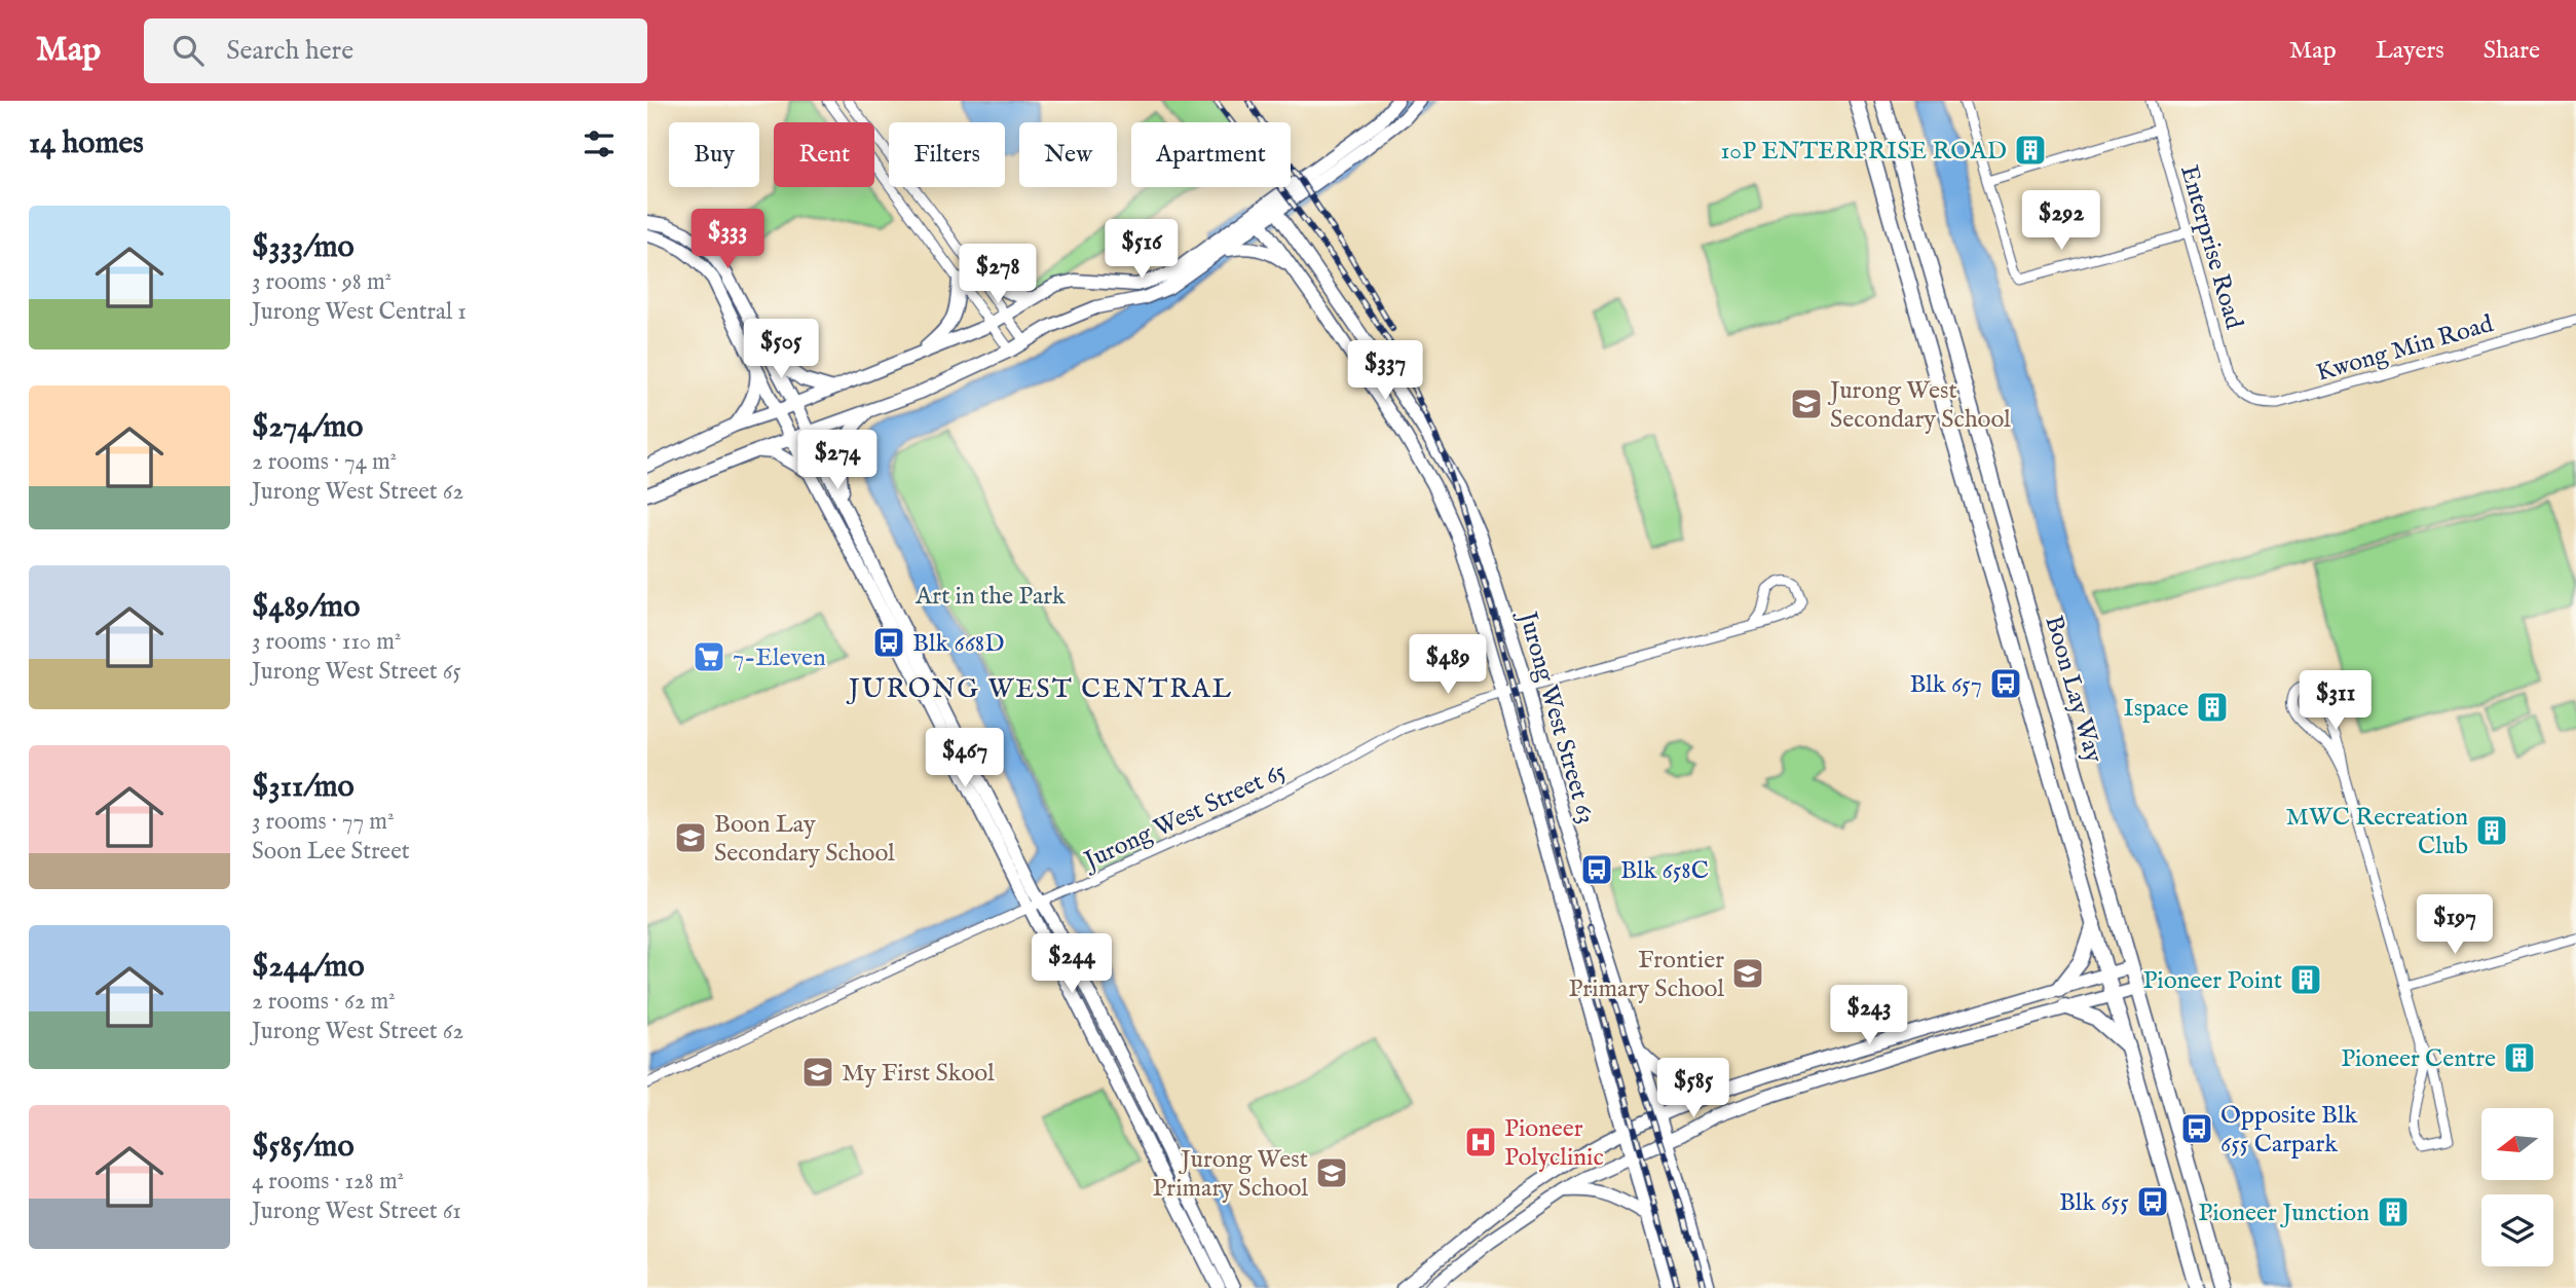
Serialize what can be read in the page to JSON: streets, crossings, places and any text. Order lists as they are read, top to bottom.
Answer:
{
  "streets": {
    "main road": ["Boon Lay Way"],
    "street": [
      "Enterprise Road",
      "Kwong Min Road",
      "Jurong West Street 63",
      "Jurong West Street 65"
    ]
  },
  "crossings": [
    ["Enterprise Road", "Kwong Min Road"],
    ["Jurong West Street 63", "Jurong West Street 65"]
  ],
  "districts": ["JURONG WEST CENTRAL"],
  "parks": ["Art in the Park"],
  "places": {
    "building": [
      "10P ENTERPRISE ROAD",
      "Ispace",
      "MWC Recreation Club",
      "Pioneer Point",
      "Pioneer Centre",
      "Pioneer Junction"
    ],
    "school or university": [
      "Jurong West Secondary School",
      "Boon Lay Secondary School",
      "Frontier Primary School",
      "My First Skool",
      "Jurong West Primary School"
    ],
    "bus stop": [
      "Blk 668D",
      "Blk 657",
      "Blk 658C",
      "Opposite Blk 655 Carpark",
      "Blk 655"
    ],
    "supermarket": ["7-Eleven"],
    "hospital": ["Pioneer Polyclinic"]
  },
  "north": "left",
  "page": {
    "header": "Map",
    "search": "Search here",
    "nav": ["Map", "Layers", "Share"],
    "heading": "14 homes",
    "chip": [
      "Buy",
      "Rent",
      "Filters",
      "New",
      "Apartment"
    ],
    "list": [
      {
        "name": "$333/mo",
        "note": "3 rooms · 98 m² · Jurong West Central 1"
      },
      {
        "name": "$274/mo",
        "note": "2 rooms · 74 m² · Jurong West Street 62"
      },
      {
        "name": "$489/mo",
        "note": "3 rooms · 110 m² · Jurong West Street 65"
      },
      {
        "name": "$311/mo",
        "note": "3 rooms · 77 m² · Soon Lee Street"
      },
      {
        "name": "$244/mo",
        "note": "2 rooms · 62 m² · Jurong West Street 62"
      },
      {
        "name": "$585/mo",
        "note": "4 rooms · 128 m² · Jurong West Street 61"
      }
    ],
    "price": [
      "$292",
      "$333",
      "$516",
      "$278",
      "$505",
      "$337",
      "$274",
      "$489",
      "$311",
      "$467",
      "$197",
      "$244",
      "$243",
      "$585"
    ]
  }
}
